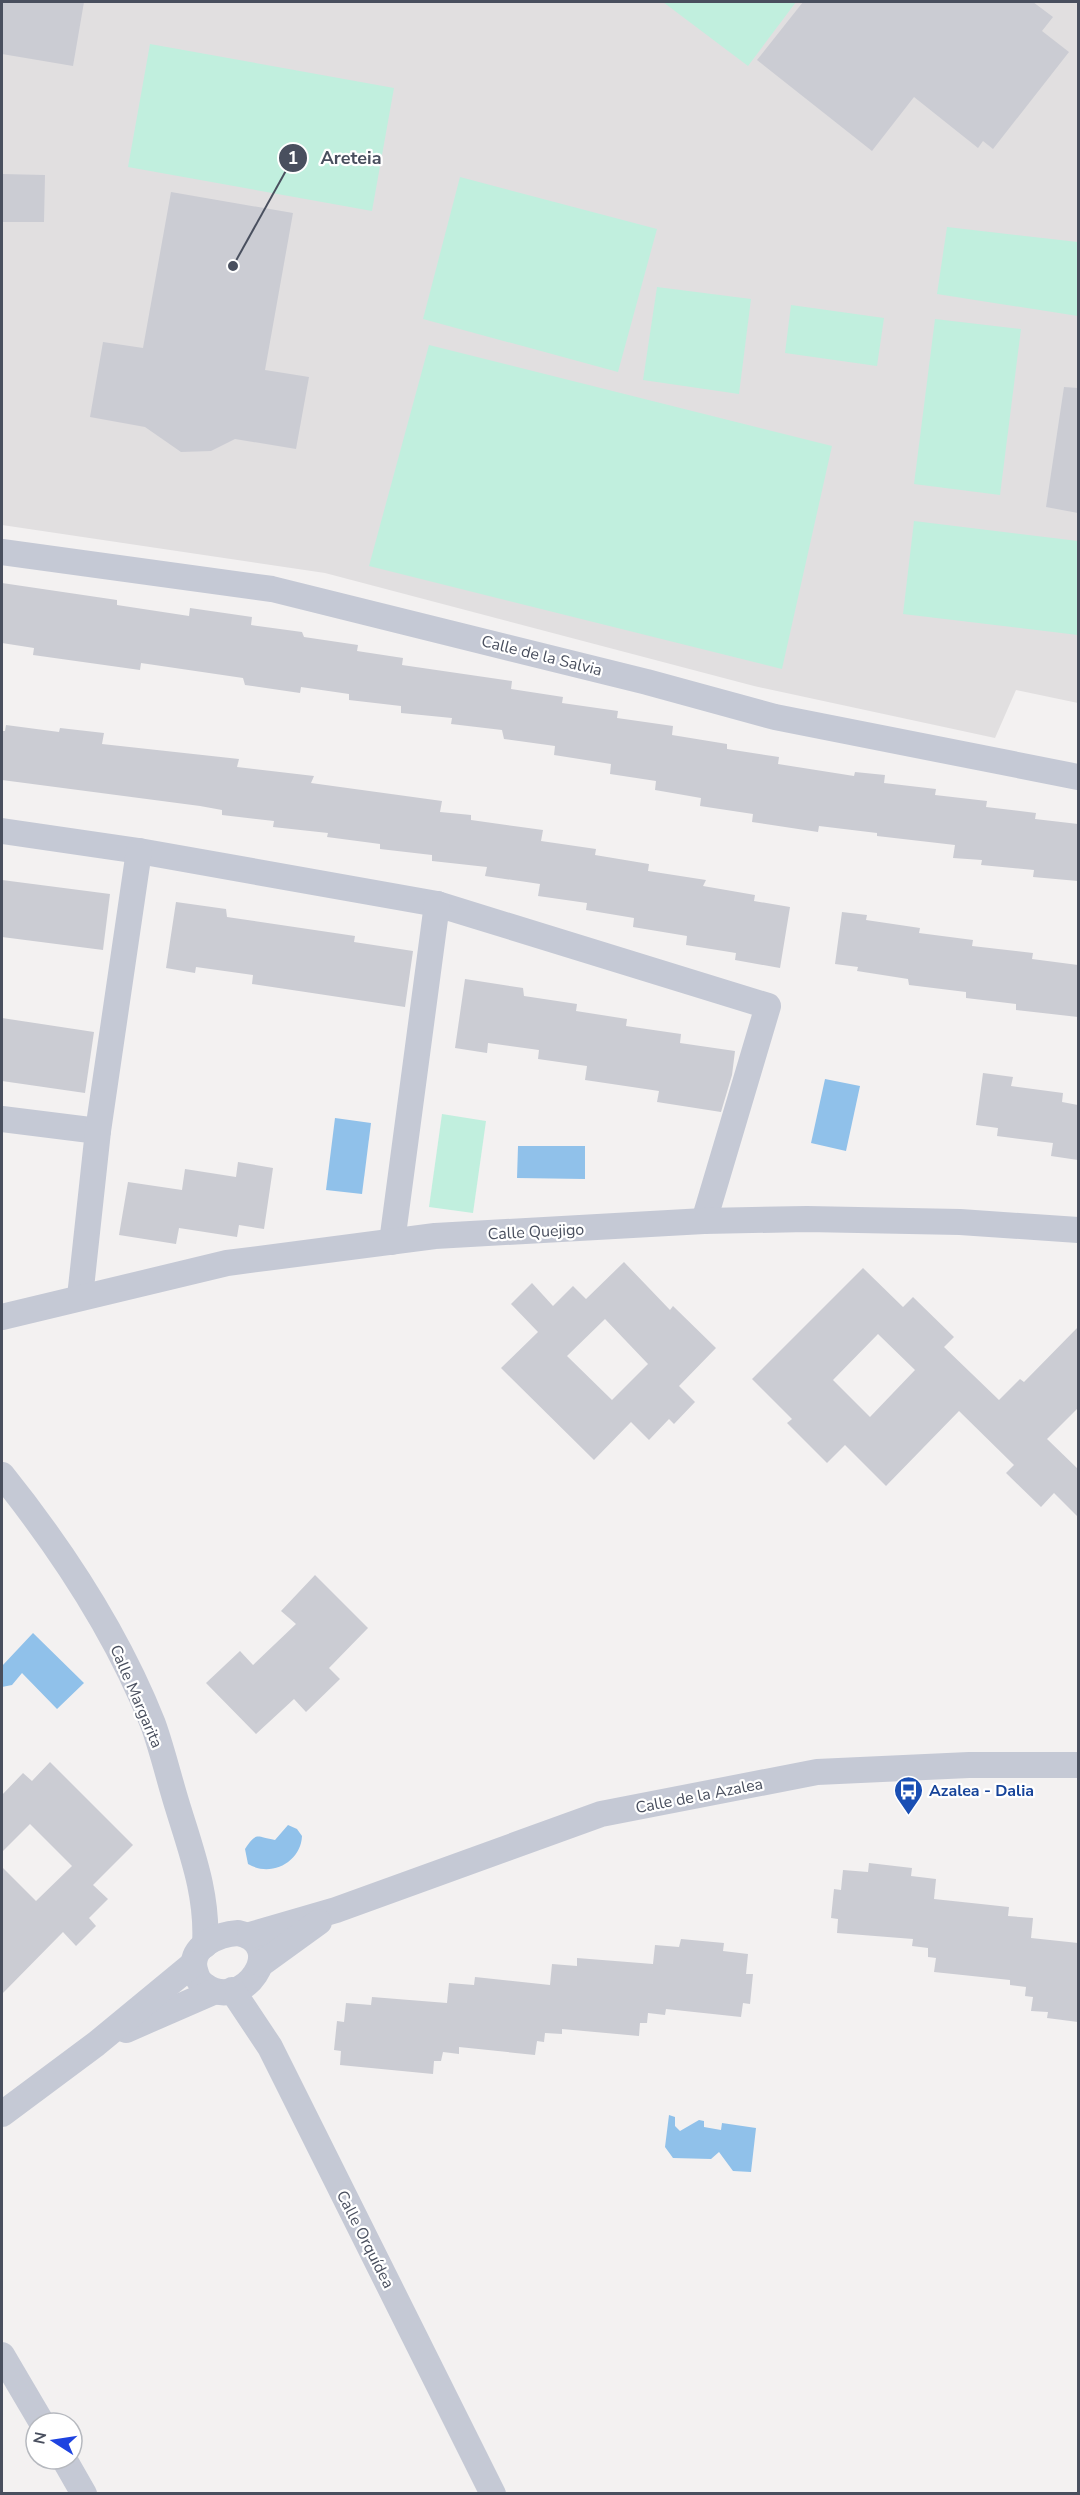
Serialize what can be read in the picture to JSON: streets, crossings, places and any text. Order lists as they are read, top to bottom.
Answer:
{
  "streets": {
    "street": [
      "Calle de la Salvia",
      "Calle Quejigo",
      "Calle Margarita",
      "Calle de la Azalea",
      "Calle Orquídea"
    ]
  },
  "crossings": [
    ["Calle Margarita", "Calle de la Azalea"],
    ["Calle Margarita", "Calle Orquídea"],
    ["Calle de la Azalea", "Calle Orquídea"]
  ],
  "places": {
    "other": ["Areteia"],
    "bus stop": ["Azalea - Dalia"]
  },
  "north": "left"
}
